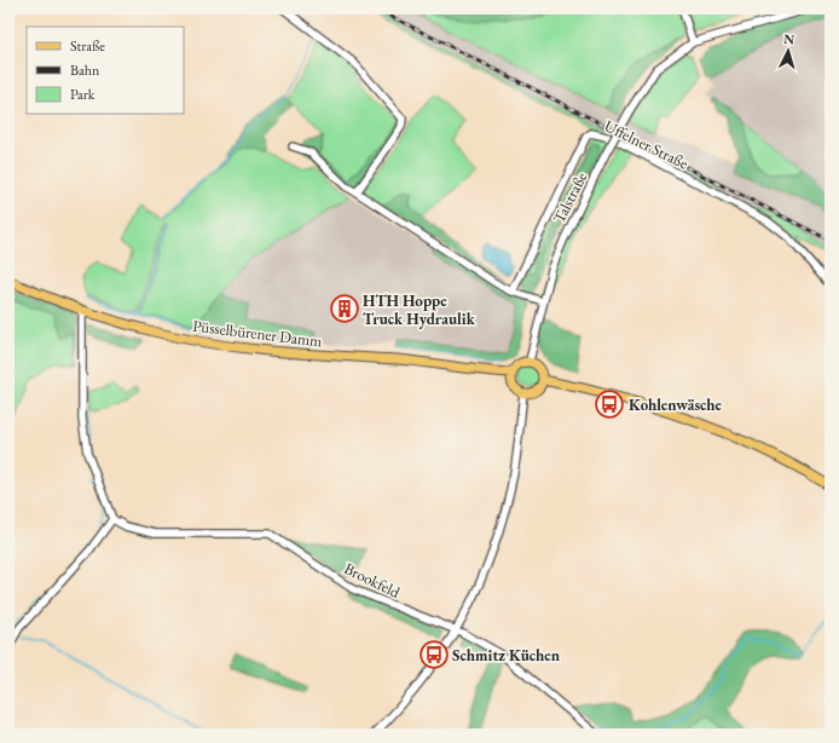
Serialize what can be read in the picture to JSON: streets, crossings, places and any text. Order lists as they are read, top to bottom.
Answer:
{
  "streets": {
    "main road": ["Püsselbürener Damm"],
    "street": ["Uffelner Straße", "Talstraße", "Brookfeld"]
  },
  "crossings": [
    ["Talstraße", "Püsselbürener Damm"]
  ],
  "places": {
    "building": ["HTH Hoppe Truck Hydraulik"],
    "bus stop": ["Kohlenwäsche", "Schmitz Küchen"]
  },
  "legend": ["Straße", "Bahn", "Park"],
  "north": "top"
}
